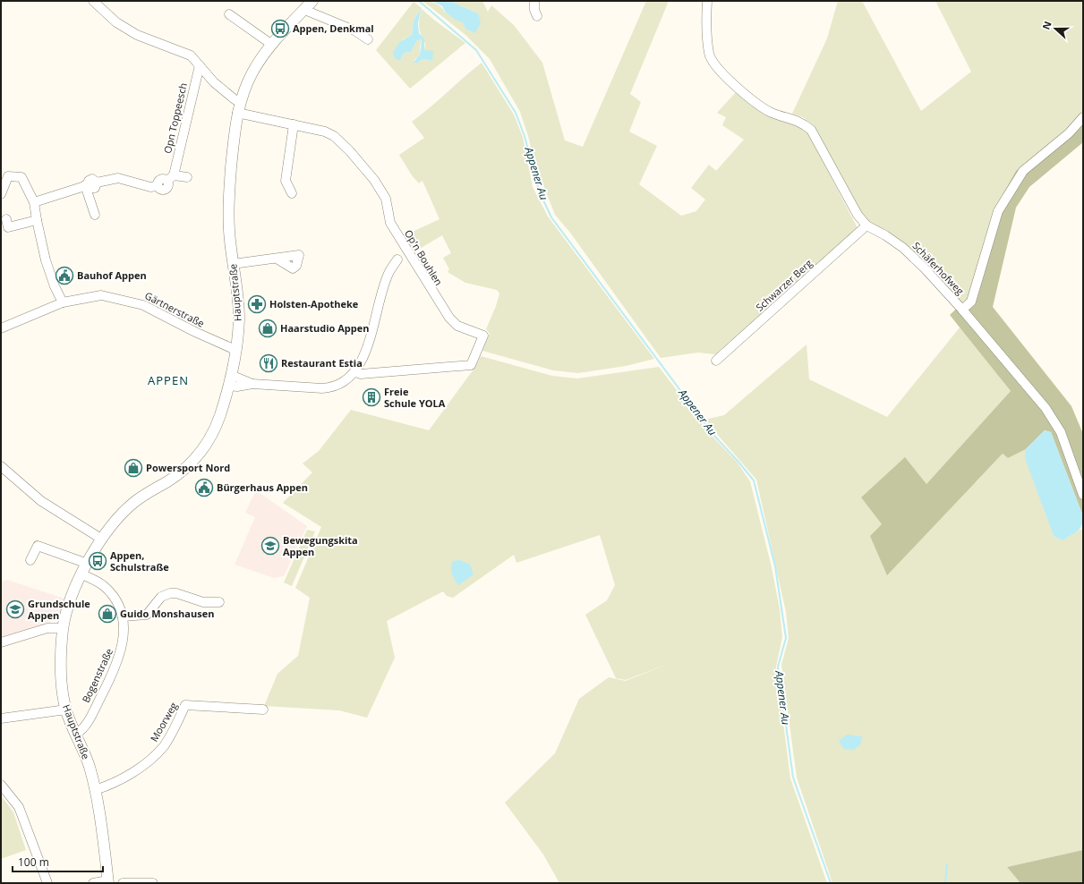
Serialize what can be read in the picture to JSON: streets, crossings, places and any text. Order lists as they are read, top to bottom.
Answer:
{
  "streets": {
    "main road": ["Hauptstraße"],
    "street": [
      "Opn Toppeesch",
      "Op'n Bouhlen",
      "Schäferhofweg",
      "Schwarzer Berg",
      "Gärtnerstraße",
      "Bogenstraße",
      "Moorweg"
    ]
  },
  "crossings": [
    ["Op'n Bouhlen", "Hauptstraße"],
    ["Schäferhofweg", "Schwarzer Berg"],
    ["Hauptstraße", "Gärtnerstraße"],
    ["Hauptstraße", "Bogenstraße"],
    ["Hauptstraße", "Moorweg"]
  ],
  "districts": ["APPEN"],
  "water": ["Appener Au"],
  "places": {
    "bus stop": ["Appen, Denkmal", "Appen, Schulstraße"],
    "public building": ["Bauhof Appen", "Bürgerhaus Appen"],
    "pharmacy": ["Holsten-Apotheke"],
    "shop": ["Haarstudio Appen", "Powersport Nord", "Guido Monshausen"],
    "restaurant": ["Restaurant Estia"],
    "building": ["Freie Schule YOLA"],
    "school or university": ["Bewegungskita Appen", "Grundschule Appen"]
  },
  "scale_bar": "100 m",
  "north": "left"
}
